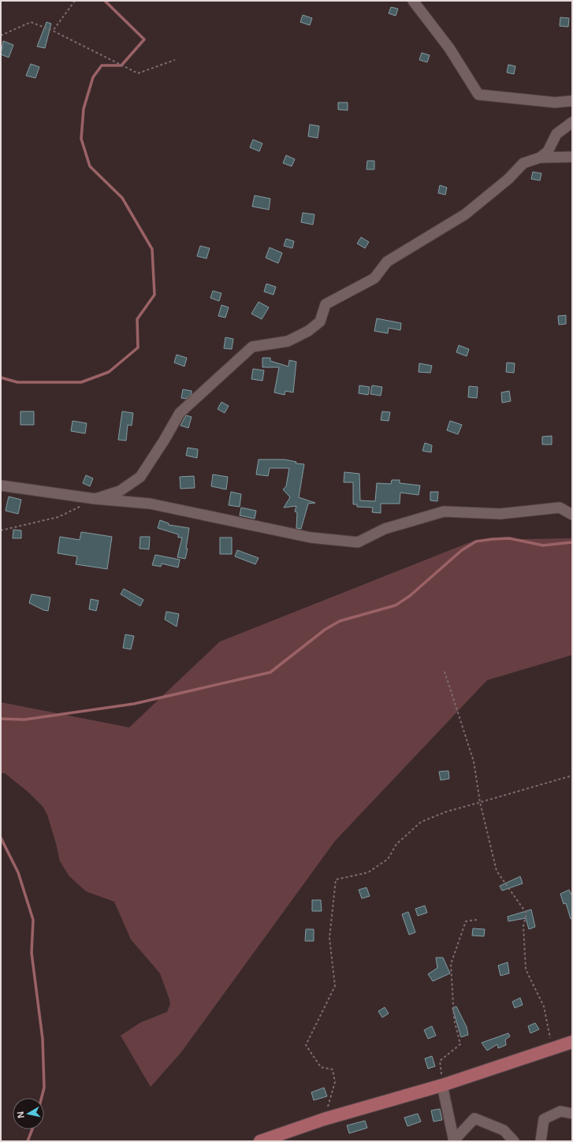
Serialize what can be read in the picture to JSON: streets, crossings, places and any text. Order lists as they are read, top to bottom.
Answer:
{
  "north": "left"
}
